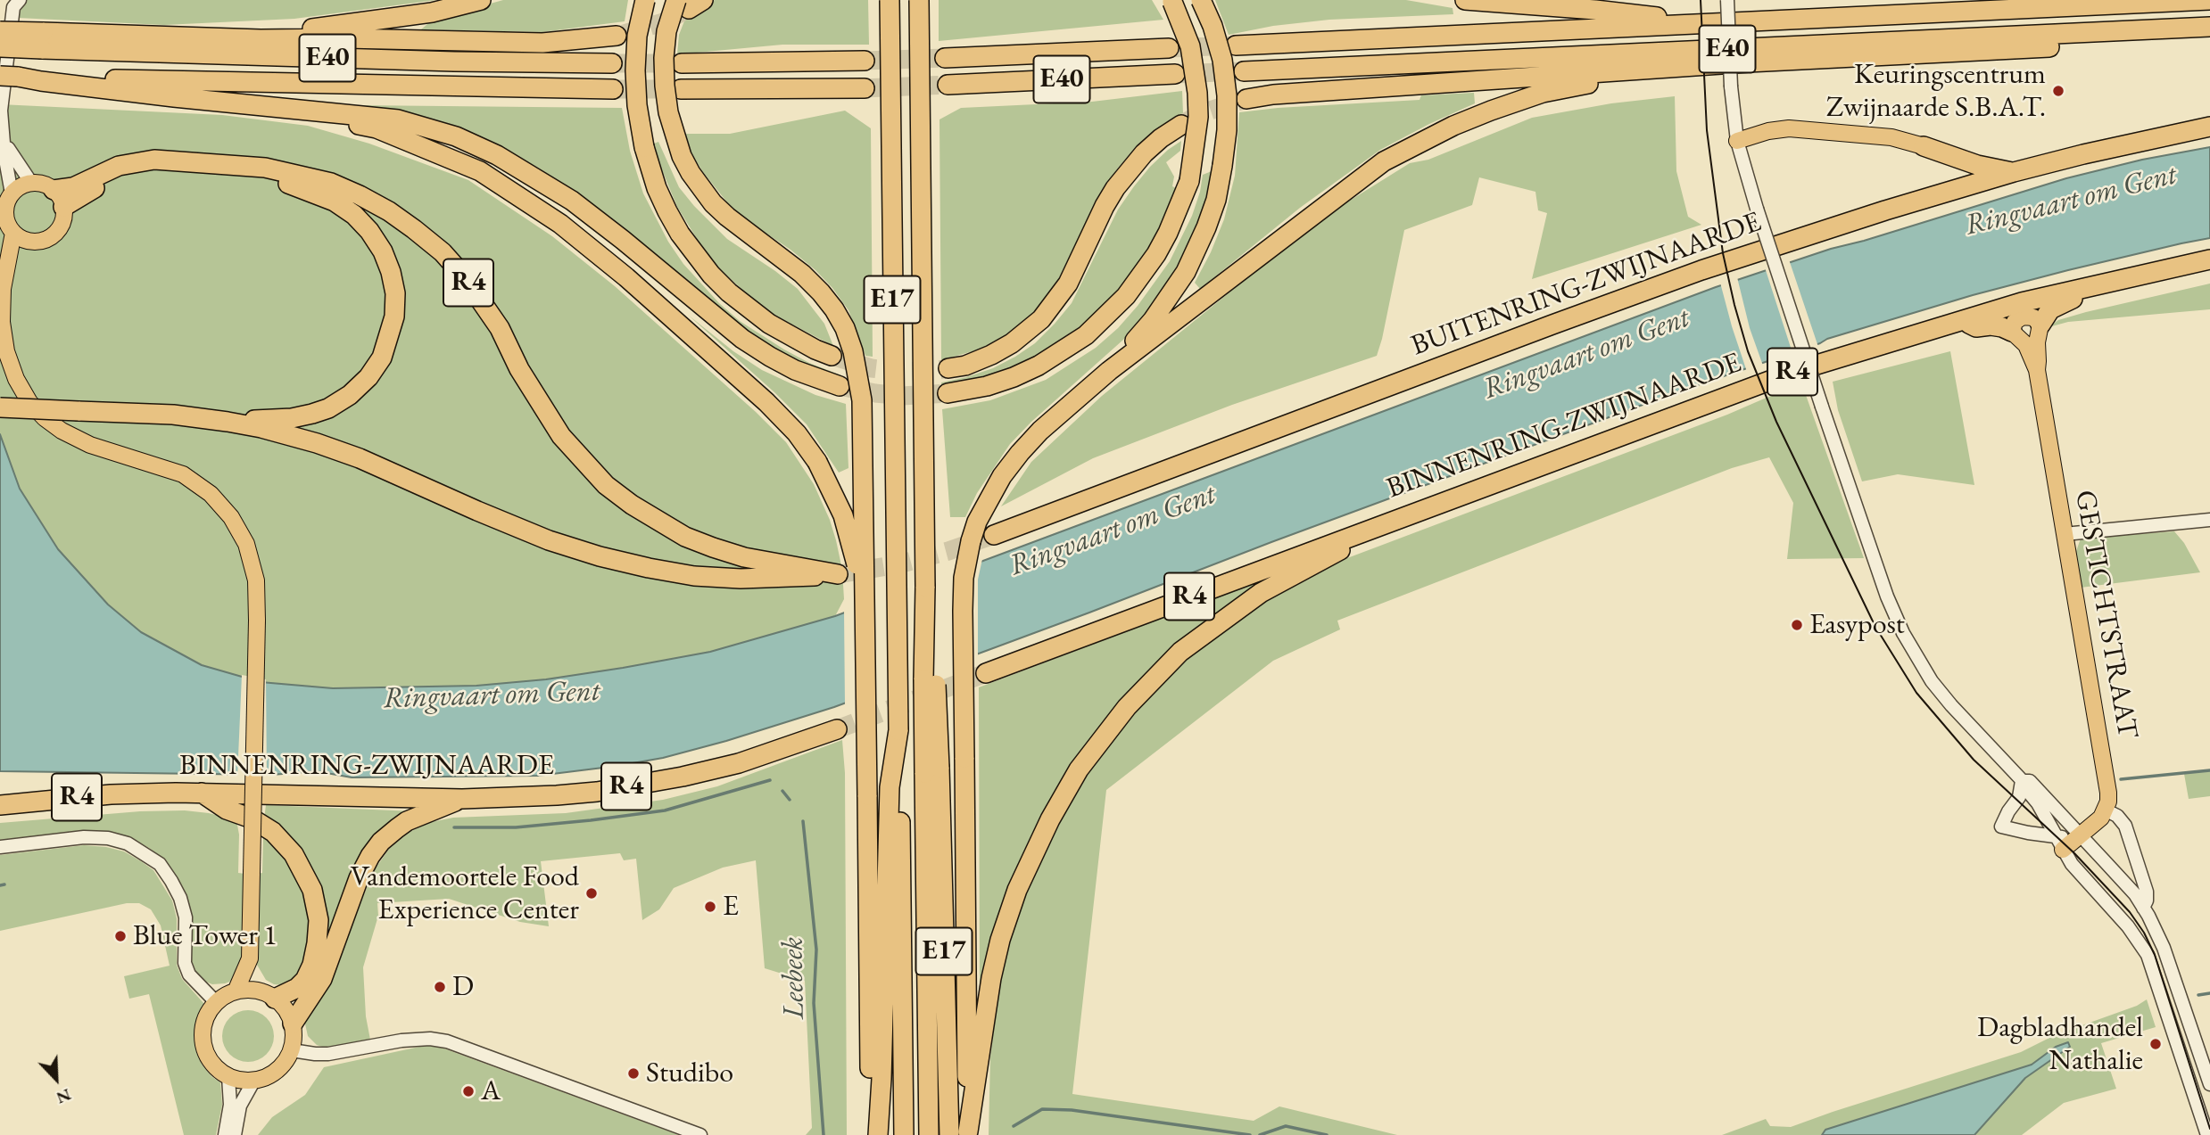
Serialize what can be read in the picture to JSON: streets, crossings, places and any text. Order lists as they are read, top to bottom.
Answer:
{
  "streets": {
    "highway": [
      "E40",
      "R4",
      "BUITENRING-ZWIJNAARDE",
      "E17",
      "BINNENRING-ZWIJNAARDE"
    ],
    "main road": ["GESTICHTSTRAAT"]
  },
  "crossings": [
    ["R4", "E17"],
    ["R4", "BINNENRING-ZWIJNAARDE"]
  ],
  "water": ["Ringvaart om Gent", "Leebeek"],
  "places": [
    "Keuringscentrum Zwijnaarde S.B.A.T.",
    "Easypost",
    "Vandemoortele Food Experience Center",
    "E",
    "Blue Tower 1",
    "D",
    "Dagbladhandel Nathalie",
    "Studibo",
    "A"
  ],
  "north": "bottom right"
}
